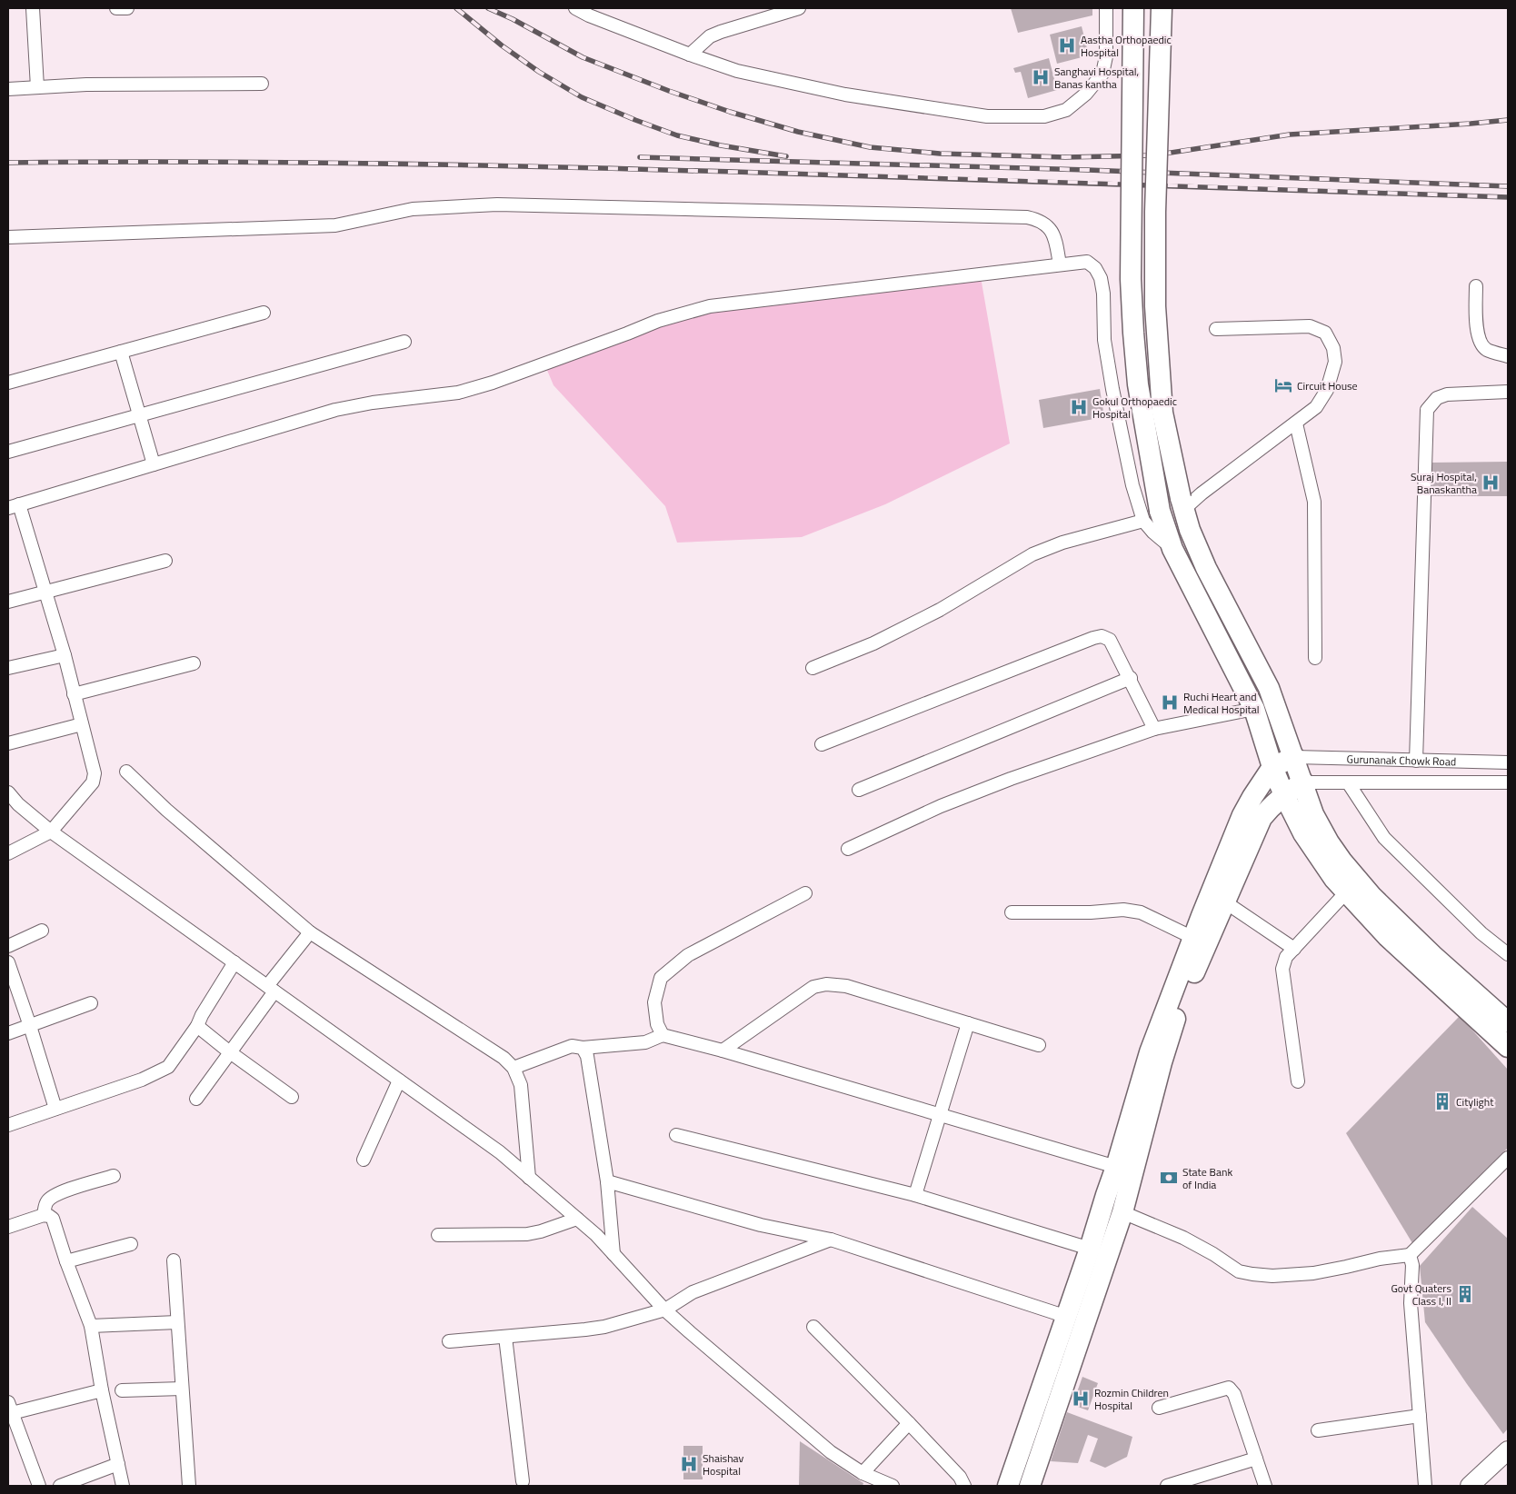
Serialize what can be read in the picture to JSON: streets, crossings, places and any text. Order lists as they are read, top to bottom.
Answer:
{
  "streets": {
    "street": ["Gurunanak Chowk Road"]
  },
  "places": {
    "hospital": [
      "Aastha Orthopaedic Hospital",
      "Sanghavi Hospital, Banas kantha",
      "Gokul Orthopaedic Hospital",
      "Suraj Hospital, Banaskantha",
      "Ruchi Heart and Medical Hospital",
      "Rozmin Children Hospital",
      "Shaishav Hospital"
    ],
    "hotel": ["Circuit House"],
    "building": ["Citylight", "Govt Quaters Class I, II"],
    "bank": ["State Bank of India"]
  }
}
